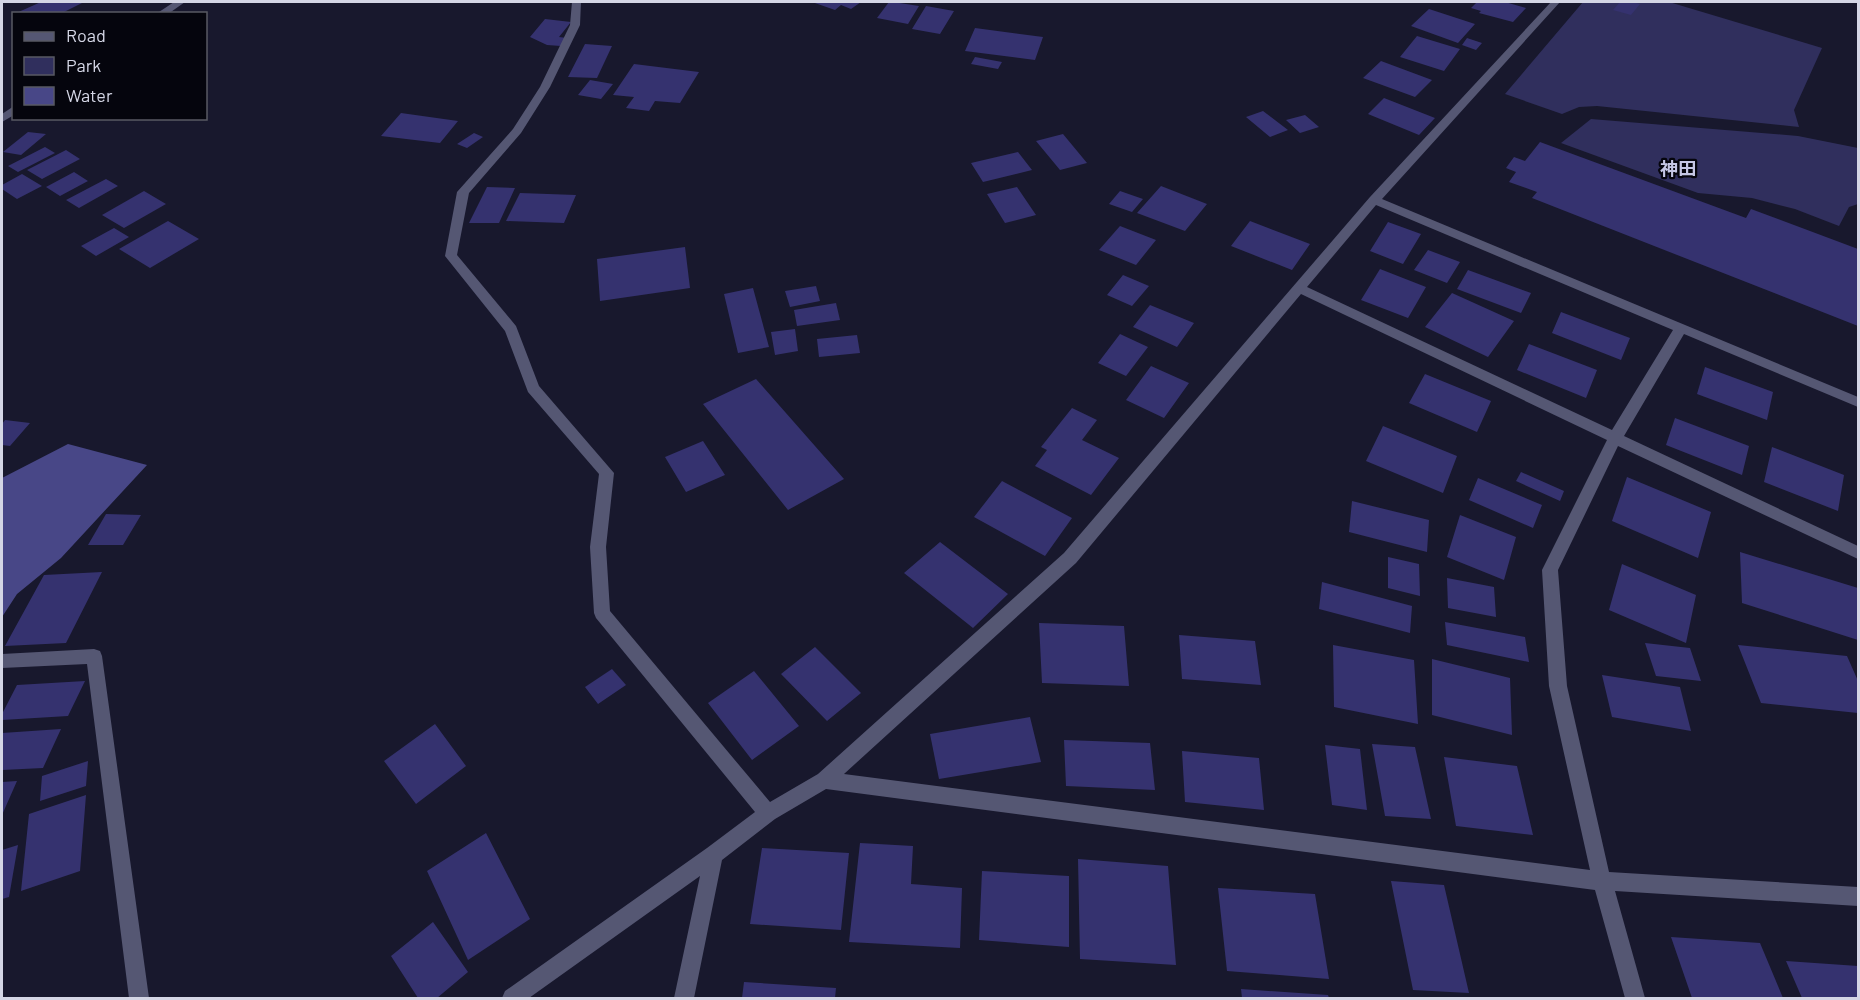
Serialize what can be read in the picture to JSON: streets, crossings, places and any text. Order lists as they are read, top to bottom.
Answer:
{
  "districts": ["神田"],
  "legend": ["Road", "Park", "Water"]
}
